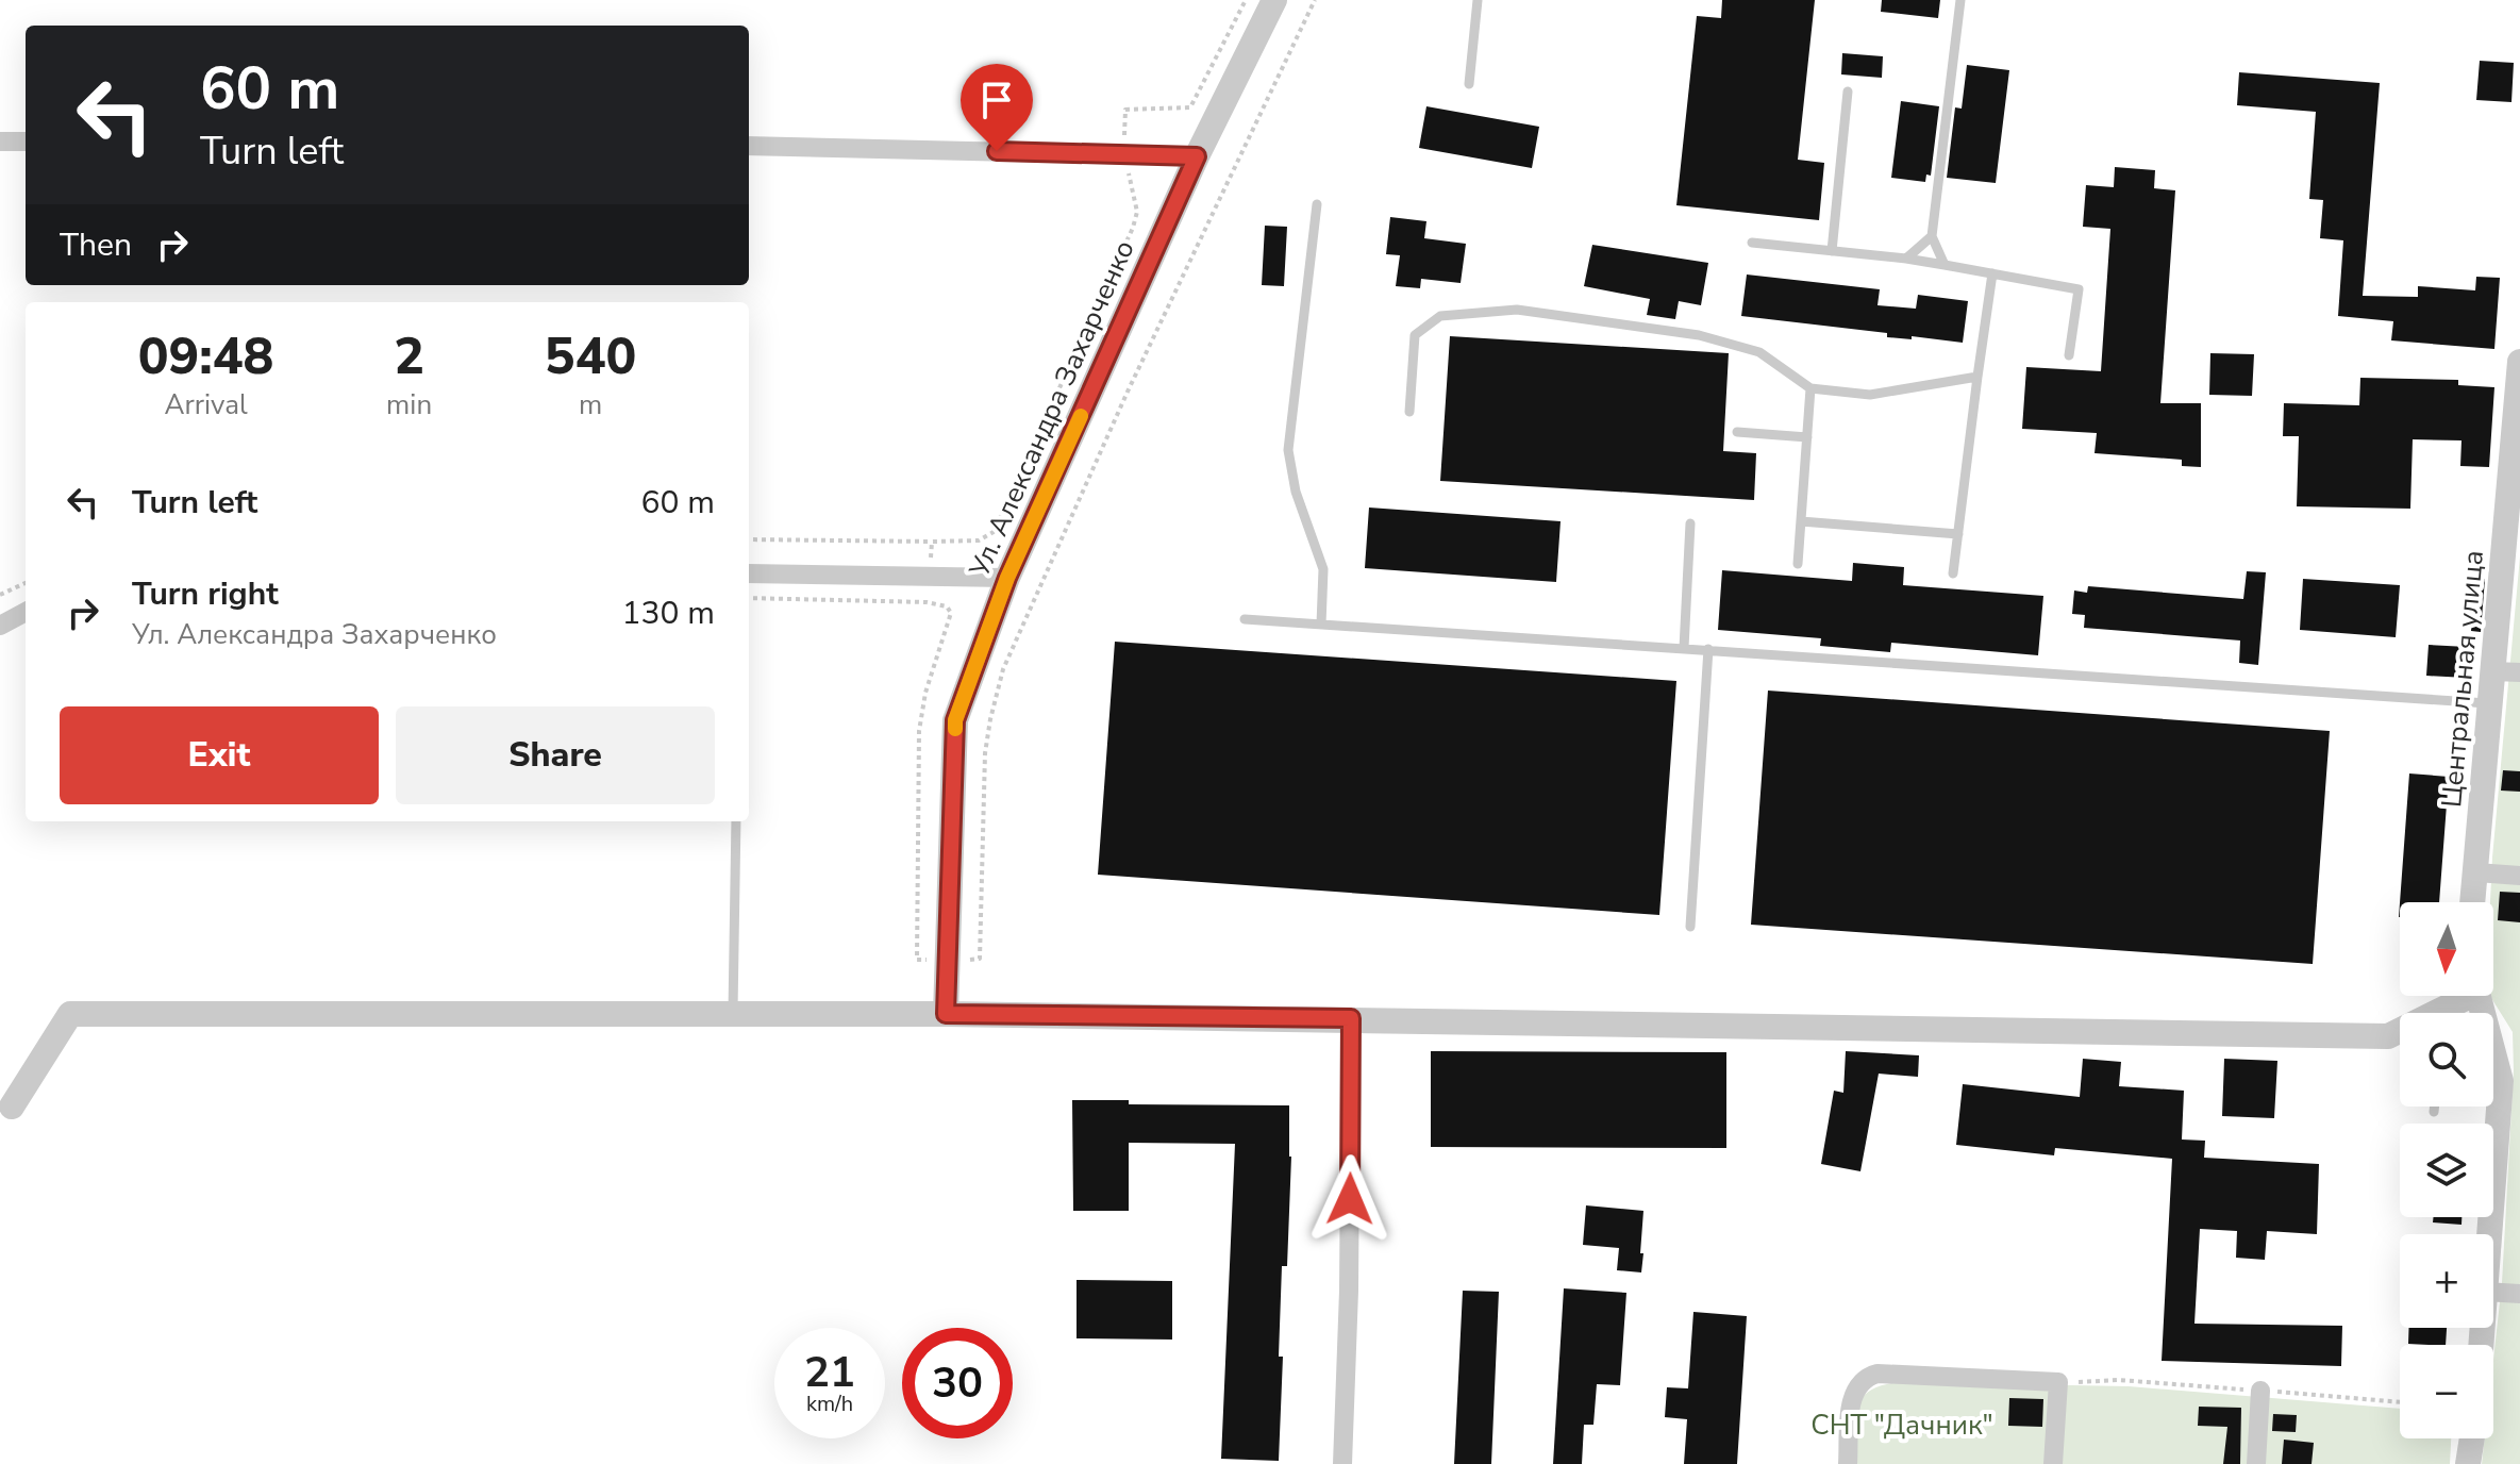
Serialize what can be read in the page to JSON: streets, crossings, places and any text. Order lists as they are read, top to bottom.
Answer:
{
  "streets": {
    "street": ["Ул. Александра Захарченко", "Центральная улица"]
  },
  "parks": ["СНТ \"Дачник\""],
  "north": "bottom",
  "page": {
    "turn": ["60 m", "Turn left"],
    "then": "Then",
    "eta": [
      "09:48",
      "Arrival",
      "2",
      "min",
      "540",
      "m"
    ],
    "list": [
      {
        "name": "Turn left",
        "value": "60 m"
      },
      {
        "name": "Turn right",
        "note": "Ул. Александра Захарченко",
        "value": "130 m"
      }
    ],
    "buttons": ["Exit", "Share"],
    "map_buttons": ["+", "−"],
    "speed": "21 km/h",
    "limit": "30"
  }
}
